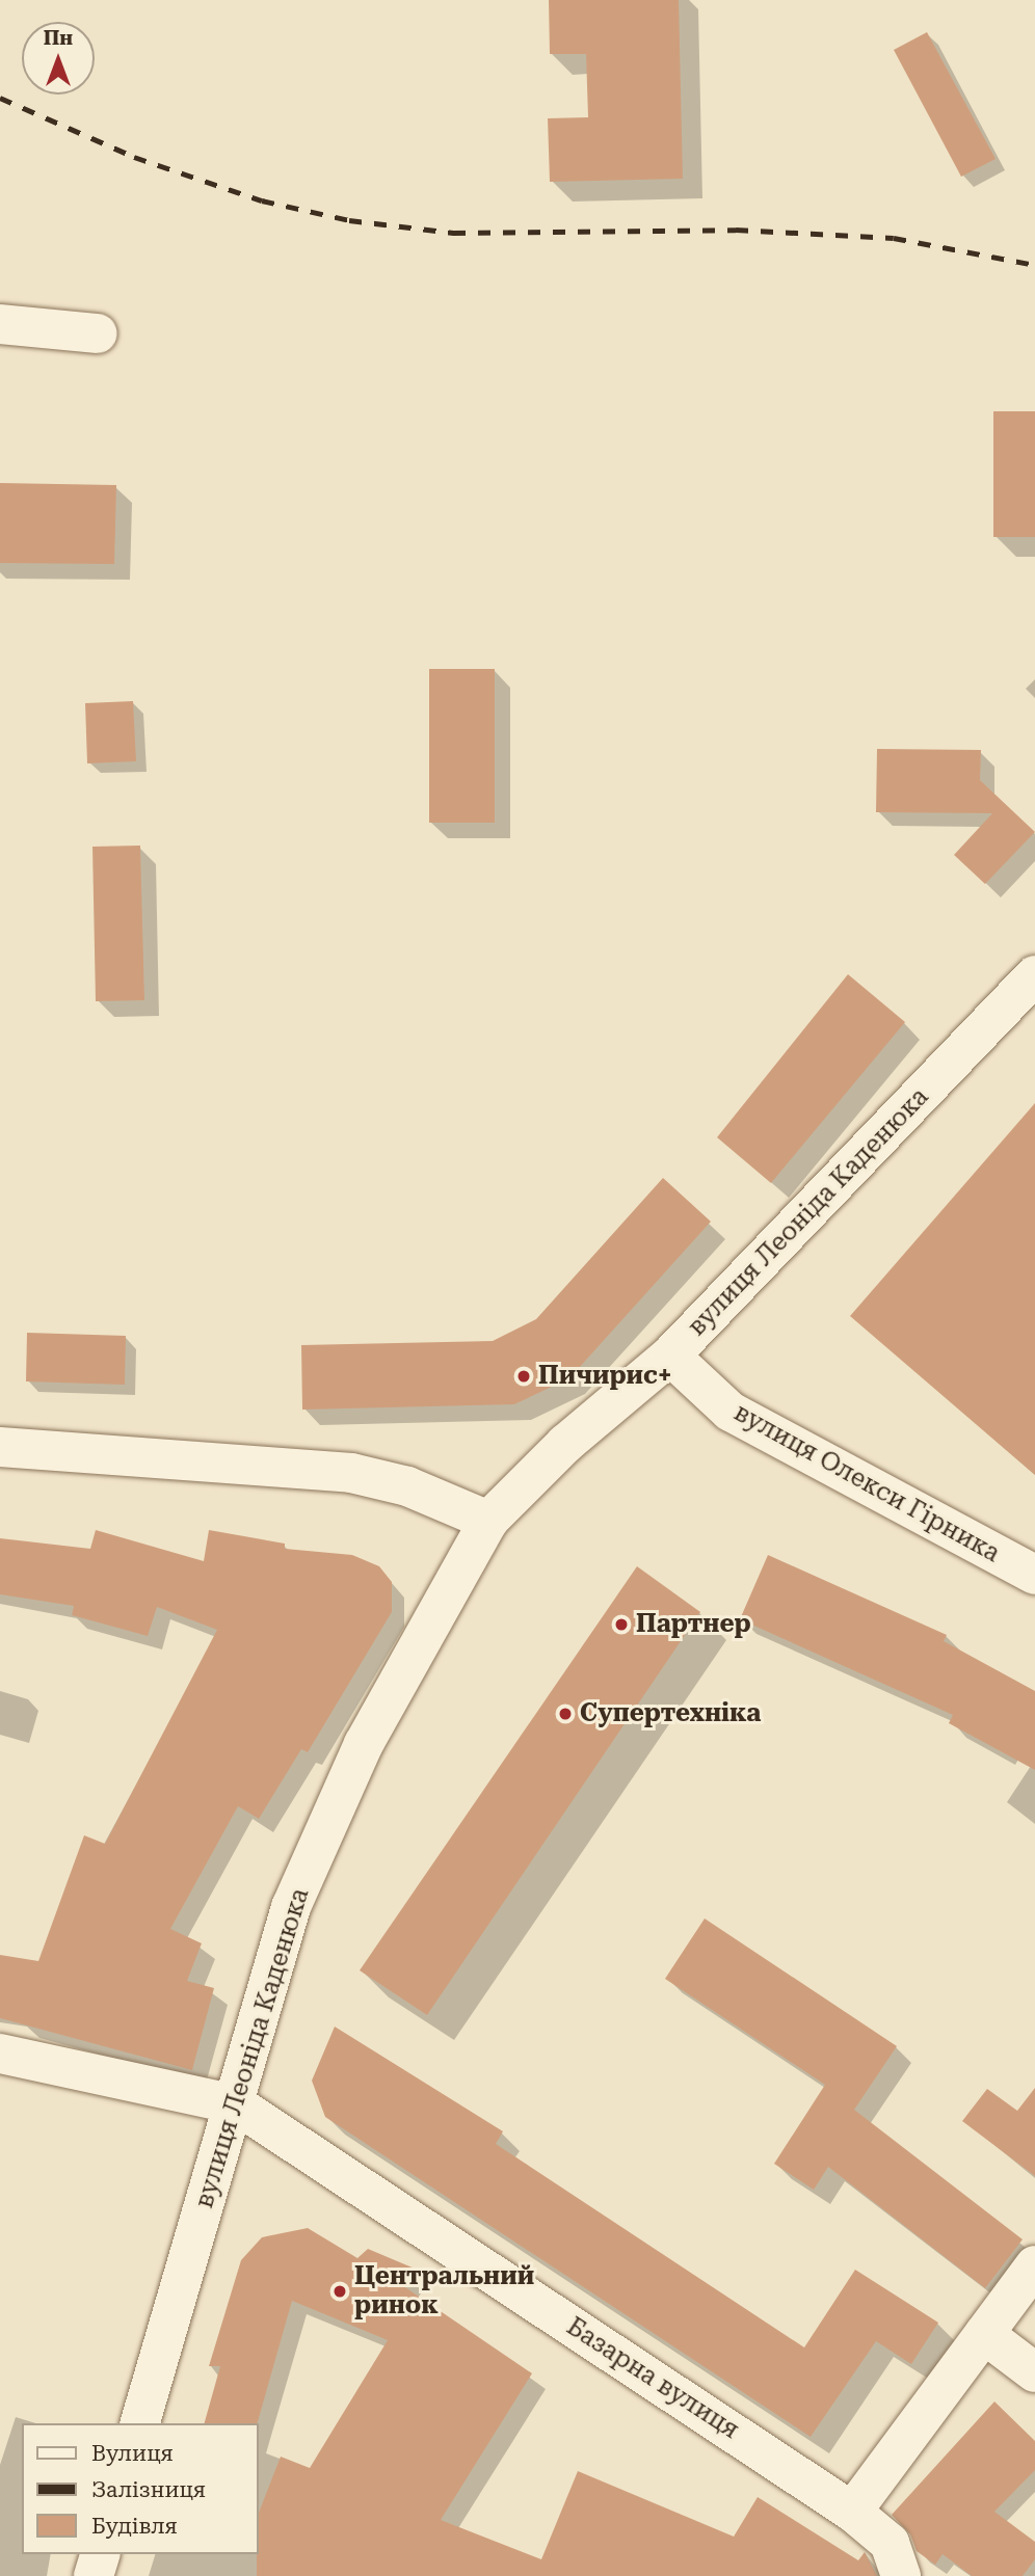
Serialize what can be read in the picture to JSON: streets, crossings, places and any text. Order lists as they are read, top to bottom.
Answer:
{
  "streets": {
    "street": ["вулиця Леоніда Каденюка", "вулиця Олекси Гірника", "Базарна вулиця"]
  },
  "crossings": [
    ["вулиця Леоніда Каденюка", "вулиця Олекси Гірника"],
    ["вулиця Леоніда Каденюка", "Базарна вулиця"]
  ],
  "places": [
    "Пичирис+",
    "Партнер",
    "Супертехніка",
    "Центральний ринок"
  ],
  "legend": ["Вулиця", "Залізниця", "Будівля"],
  "north": "top"
}
